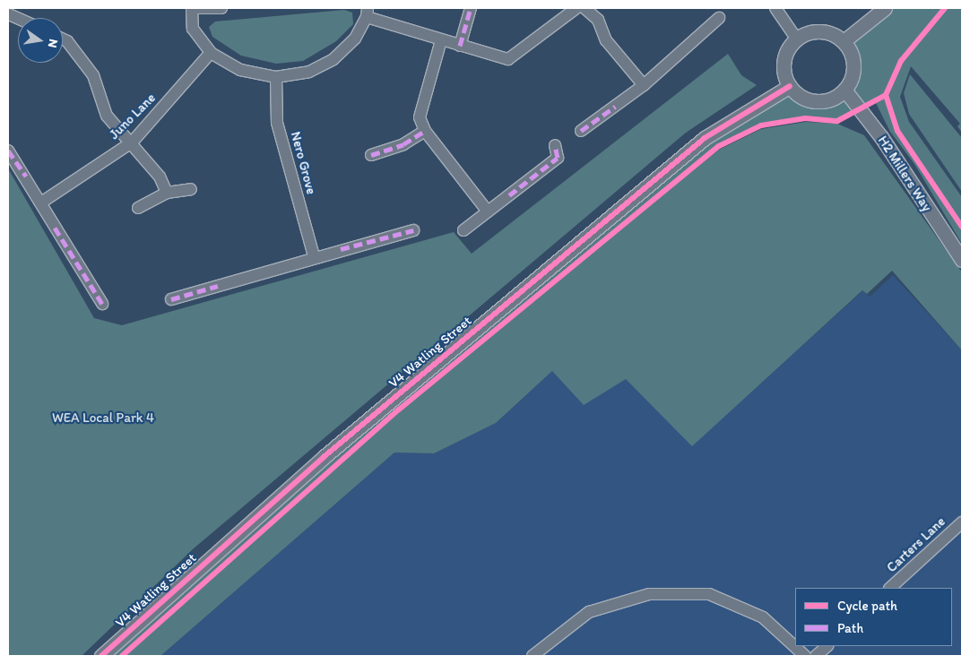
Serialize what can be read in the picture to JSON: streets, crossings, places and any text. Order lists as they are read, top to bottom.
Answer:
{
  "streets": {
    "street": [
      "Juno Lane",
      "Nero Grove",
      "H2 Millers Way",
      "V4 Watling Street",
      "Carters Lane"
    ]
  },
  "crossings": [
    ["H2 Millers Way", "V4 Watling Street"]
  ],
  "parks": ["WEA Local Park 4"],
  "legend": ["Cycle path", "Path"],
  "north": "right"
}
